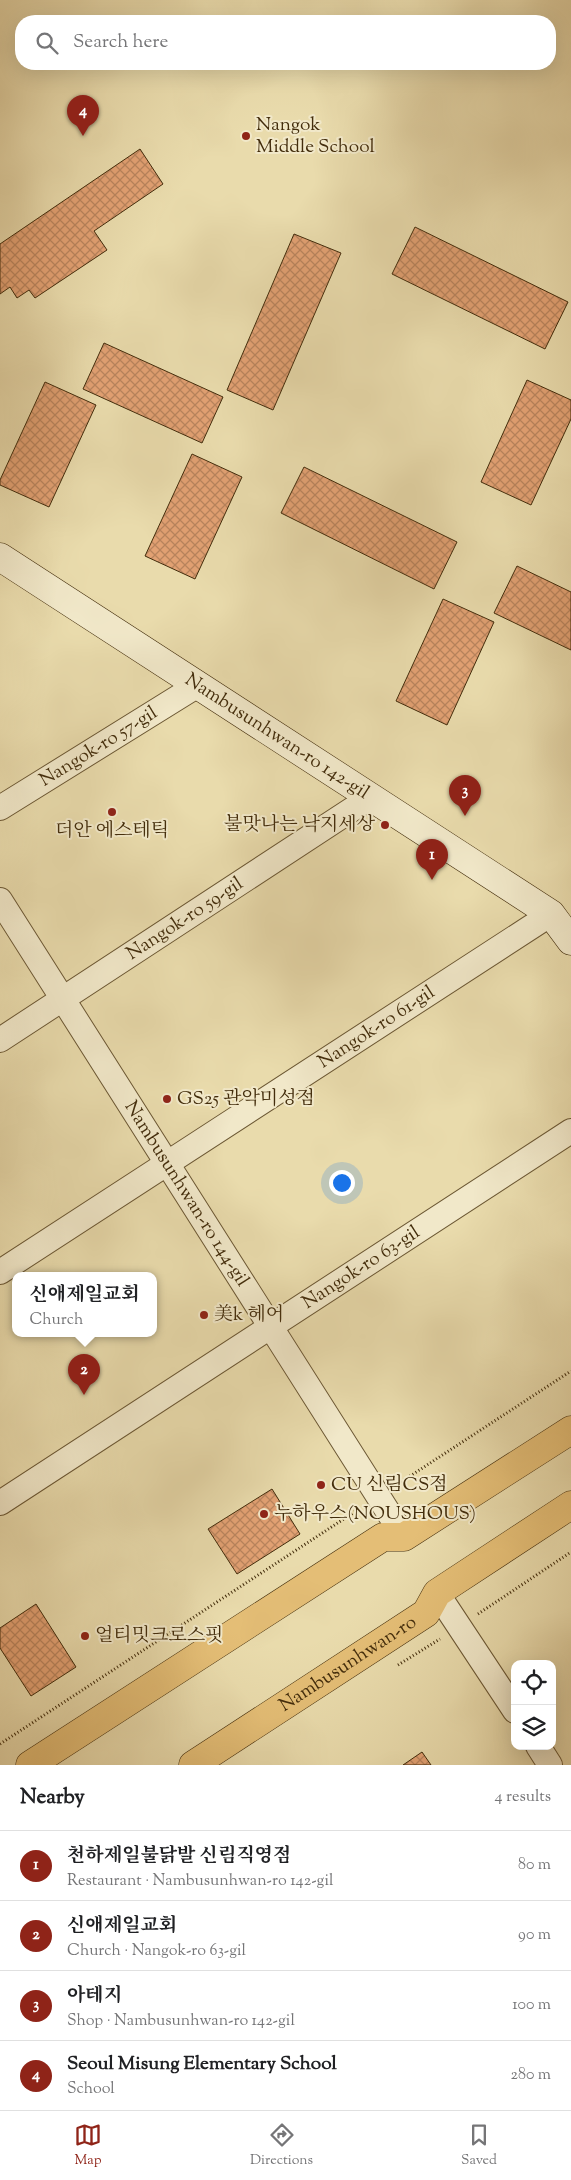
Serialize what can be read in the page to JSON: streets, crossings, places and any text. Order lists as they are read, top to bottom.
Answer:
{
  "streets": {
    "main road": ["Nambusunhwan-ro"],
    "street": [
      "Nambusunhwan-ro 142-gil",
      "Nangok-ro 57-gil",
      "Nangok-ro 59-gil",
      "Nangok-ro 61-gil",
      "Nambusunhwan-ro 144-gil",
      "Nangok-ro 63-gil"
    ]
  },
  "crossings": [
    ["Nambusunhwan-ro 142-gil", "Nangok-ro 57-gil"],
    ["Nambusunhwan-ro 142-gil", "Nangok-ro 59-gil"],
    ["Nambusunhwan-ro 142-gil", "Nangok-ro 61-gil"],
    ["Nangok-ro 59-gil", "Nambusunhwan-ro 144-gil"],
    ["Nangok-ro 61-gil", "Nambusunhwan-ro 144-gil"],
    ["Nambusunhwan-ro 144-gil", "Nangok-ro 63-gil"]
  ],
  "places": [
    "Nangok Middle School",
    "더안 에스테틱",
    "불맛나는 낙지세상",
    "GS25 관악미성점",
    "美k 헤어",
    "CU 신림CS점",
    "누하우스(NOUSHOUS)",
    "얼티밋크로스핏"
  ],
  "page": {
    "search": "Search here",
    "pins": [
      "4",
      "3",
      "1",
      "2"
    ],
    "popup": ["신애제일교회", "Church"],
    "heading": ["Nearby", "4 results"],
    "list": [
      {
        "mark": "1",
        "name": "천하제일불닭발 신림직영점",
        "note": "Restaurant · Nambusunhwan-ro 142-gil",
        "value": "80 m"
      },
      {
        "mark": "2",
        "name": "신애제일교회",
        "note": "Church · Nangok-ro 63-gil",
        "value": "90 m"
      },
      {
        "mark": "3",
        "name": "아테지",
        "note": "Shop · Nambusunhwan-ro 142-gil",
        "value": "100 m"
      },
      {
        "mark": "4",
        "name": "Seoul Misung Elementary School",
        "note": "School",
        "value": "280 m"
      }
    ],
    "nav": ["Map", "Directions", "Saved"]
  }
}
